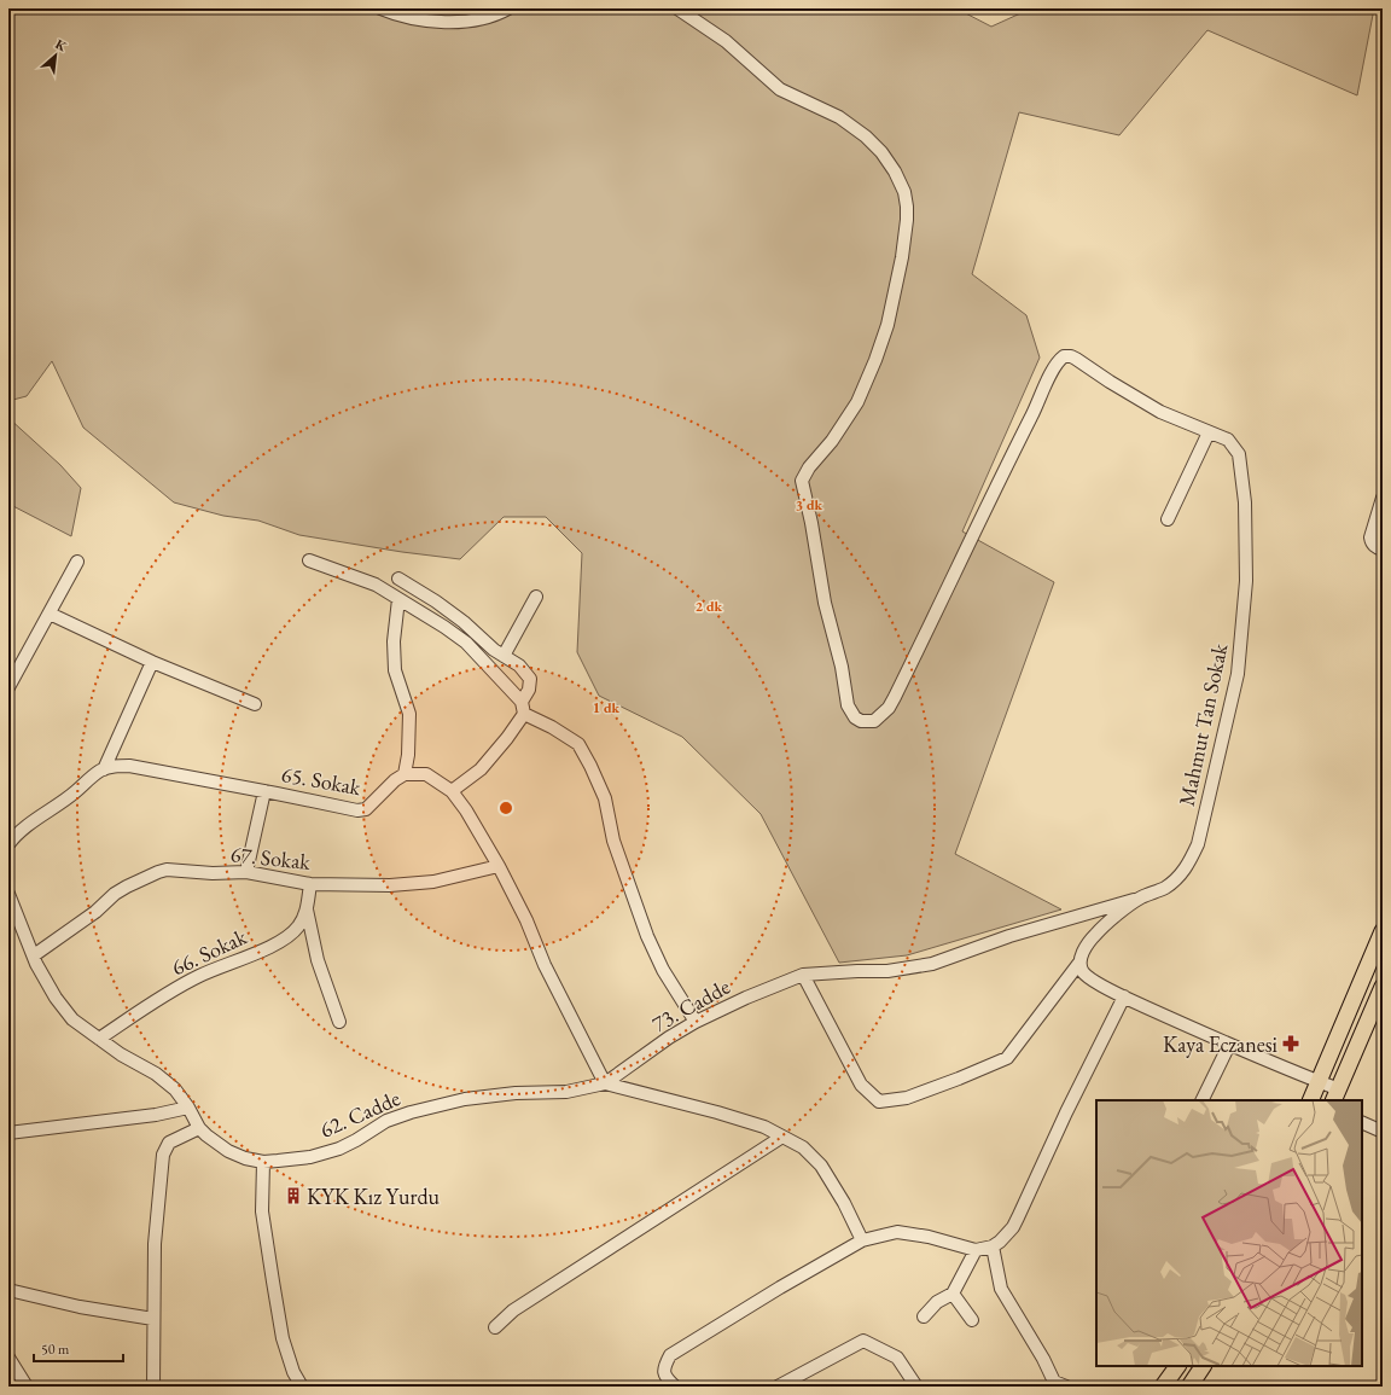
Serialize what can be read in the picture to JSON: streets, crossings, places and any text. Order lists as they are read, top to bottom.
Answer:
{
  "streets": {
    "street": [
      "Mahmut Tan Sokak",
      "65. Sokak",
      "67. Sokak",
      "66. Sokak",
      "73. Cadde",
      "62. Cadde"
    ]
  },
  "crossings": [
    ["Mahmut Tan Sokak", "73. Cadde"],
    ["67. Sokak", "66. Sokak"],
    ["73. Cadde", "62. Cadde"]
  ],
  "places": {
    "pharmacy": ["Kaya Eczanesi"],
    "building": ["KYK Kız Yurdu"]
  },
  "scale_bar": "50 m",
  "north": "top right",
  "rings": ["3 dk", "2 dk", "1 dk"]
}
